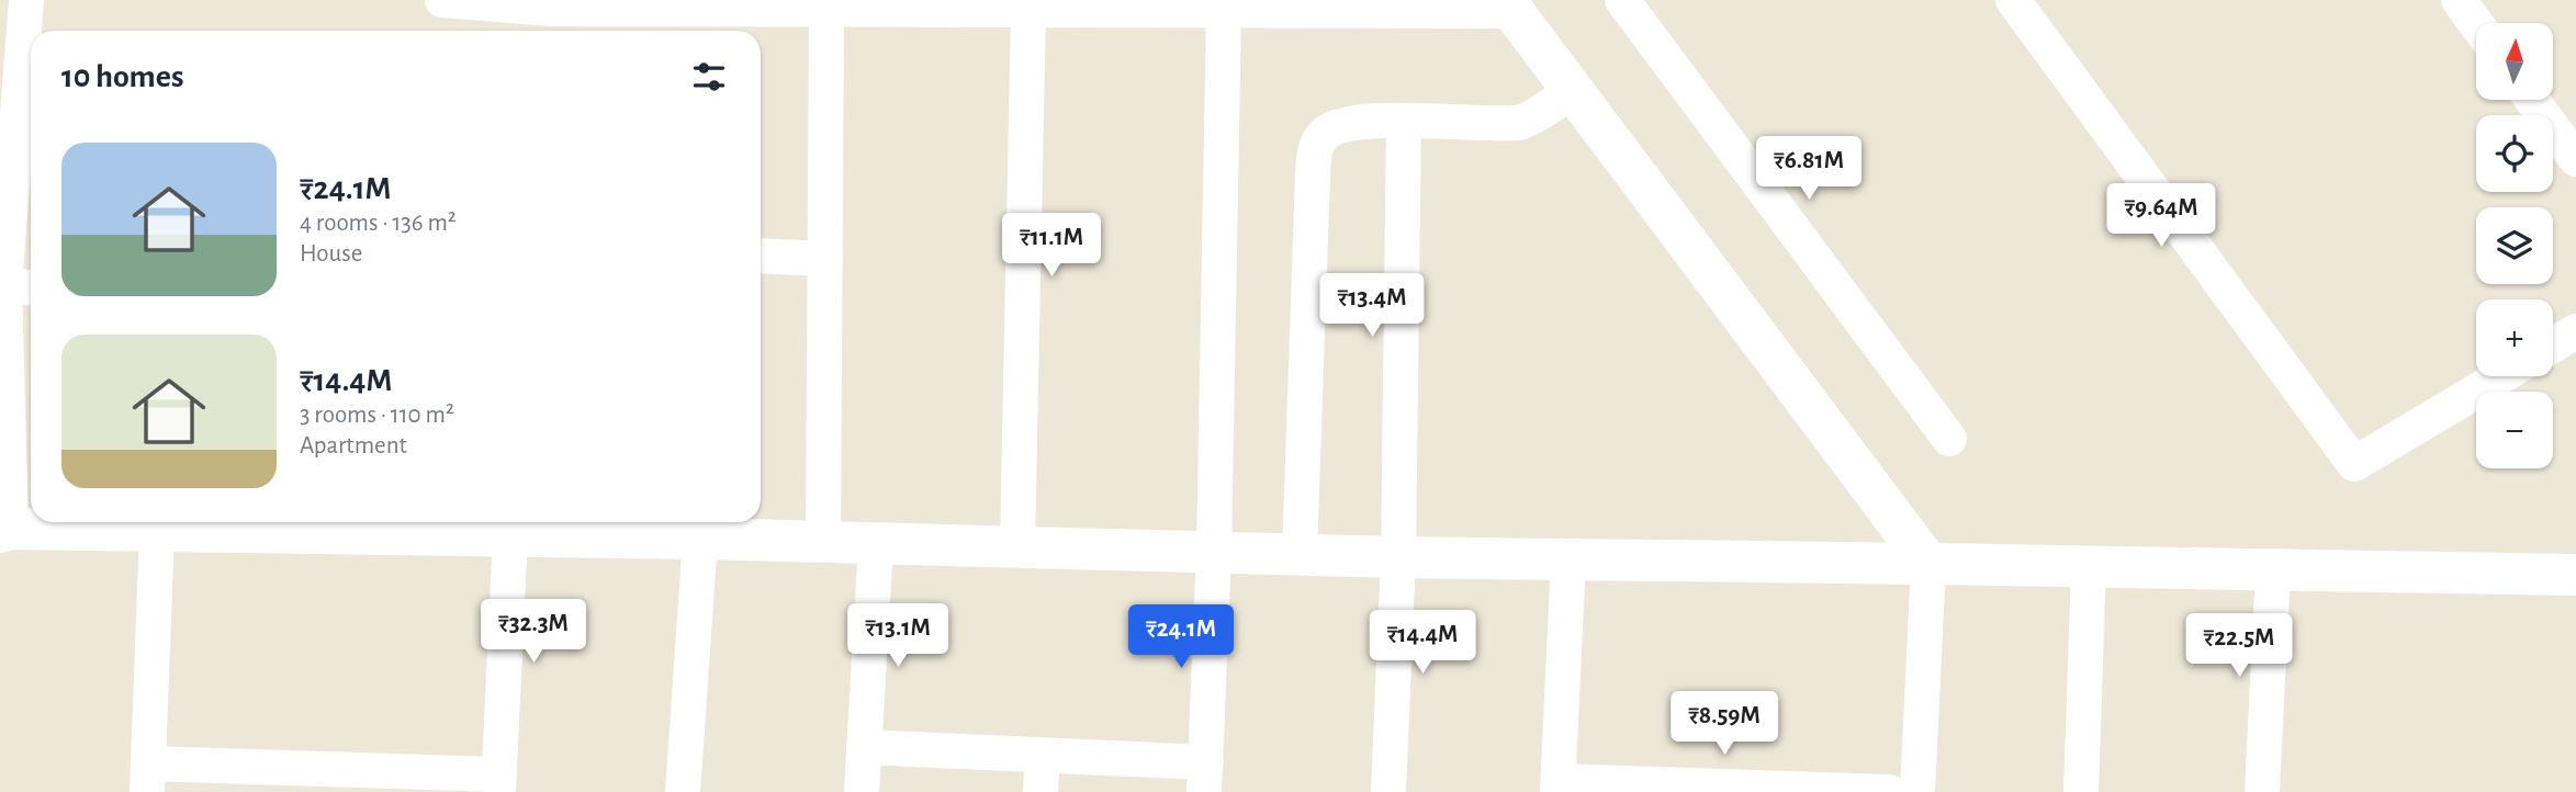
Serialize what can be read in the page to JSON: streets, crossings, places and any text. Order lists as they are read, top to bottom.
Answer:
{
  "north": "top",
  "page": {
    "map_buttons": ["+", "−"],
    "heading": "10 homes",
    "list": [
      {
        "name": "₹24.1M",
        "note": "4 rooms · 136 m² · House"
      },
      {
        "name": "₹14.4M",
        "note": "3 rooms · 110 m² · Apartment"
      }
    ],
    "price": [
      "₹6.81M",
      "₹9.64M",
      "₹11.1M",
      "₹13.4M",
      "₹32.3M",
      "₹13.1M",
      "₹24.1M",
      "₹14.4M",
      "₹22.5M",
      "₹8.59M"
    ]
  }
}
